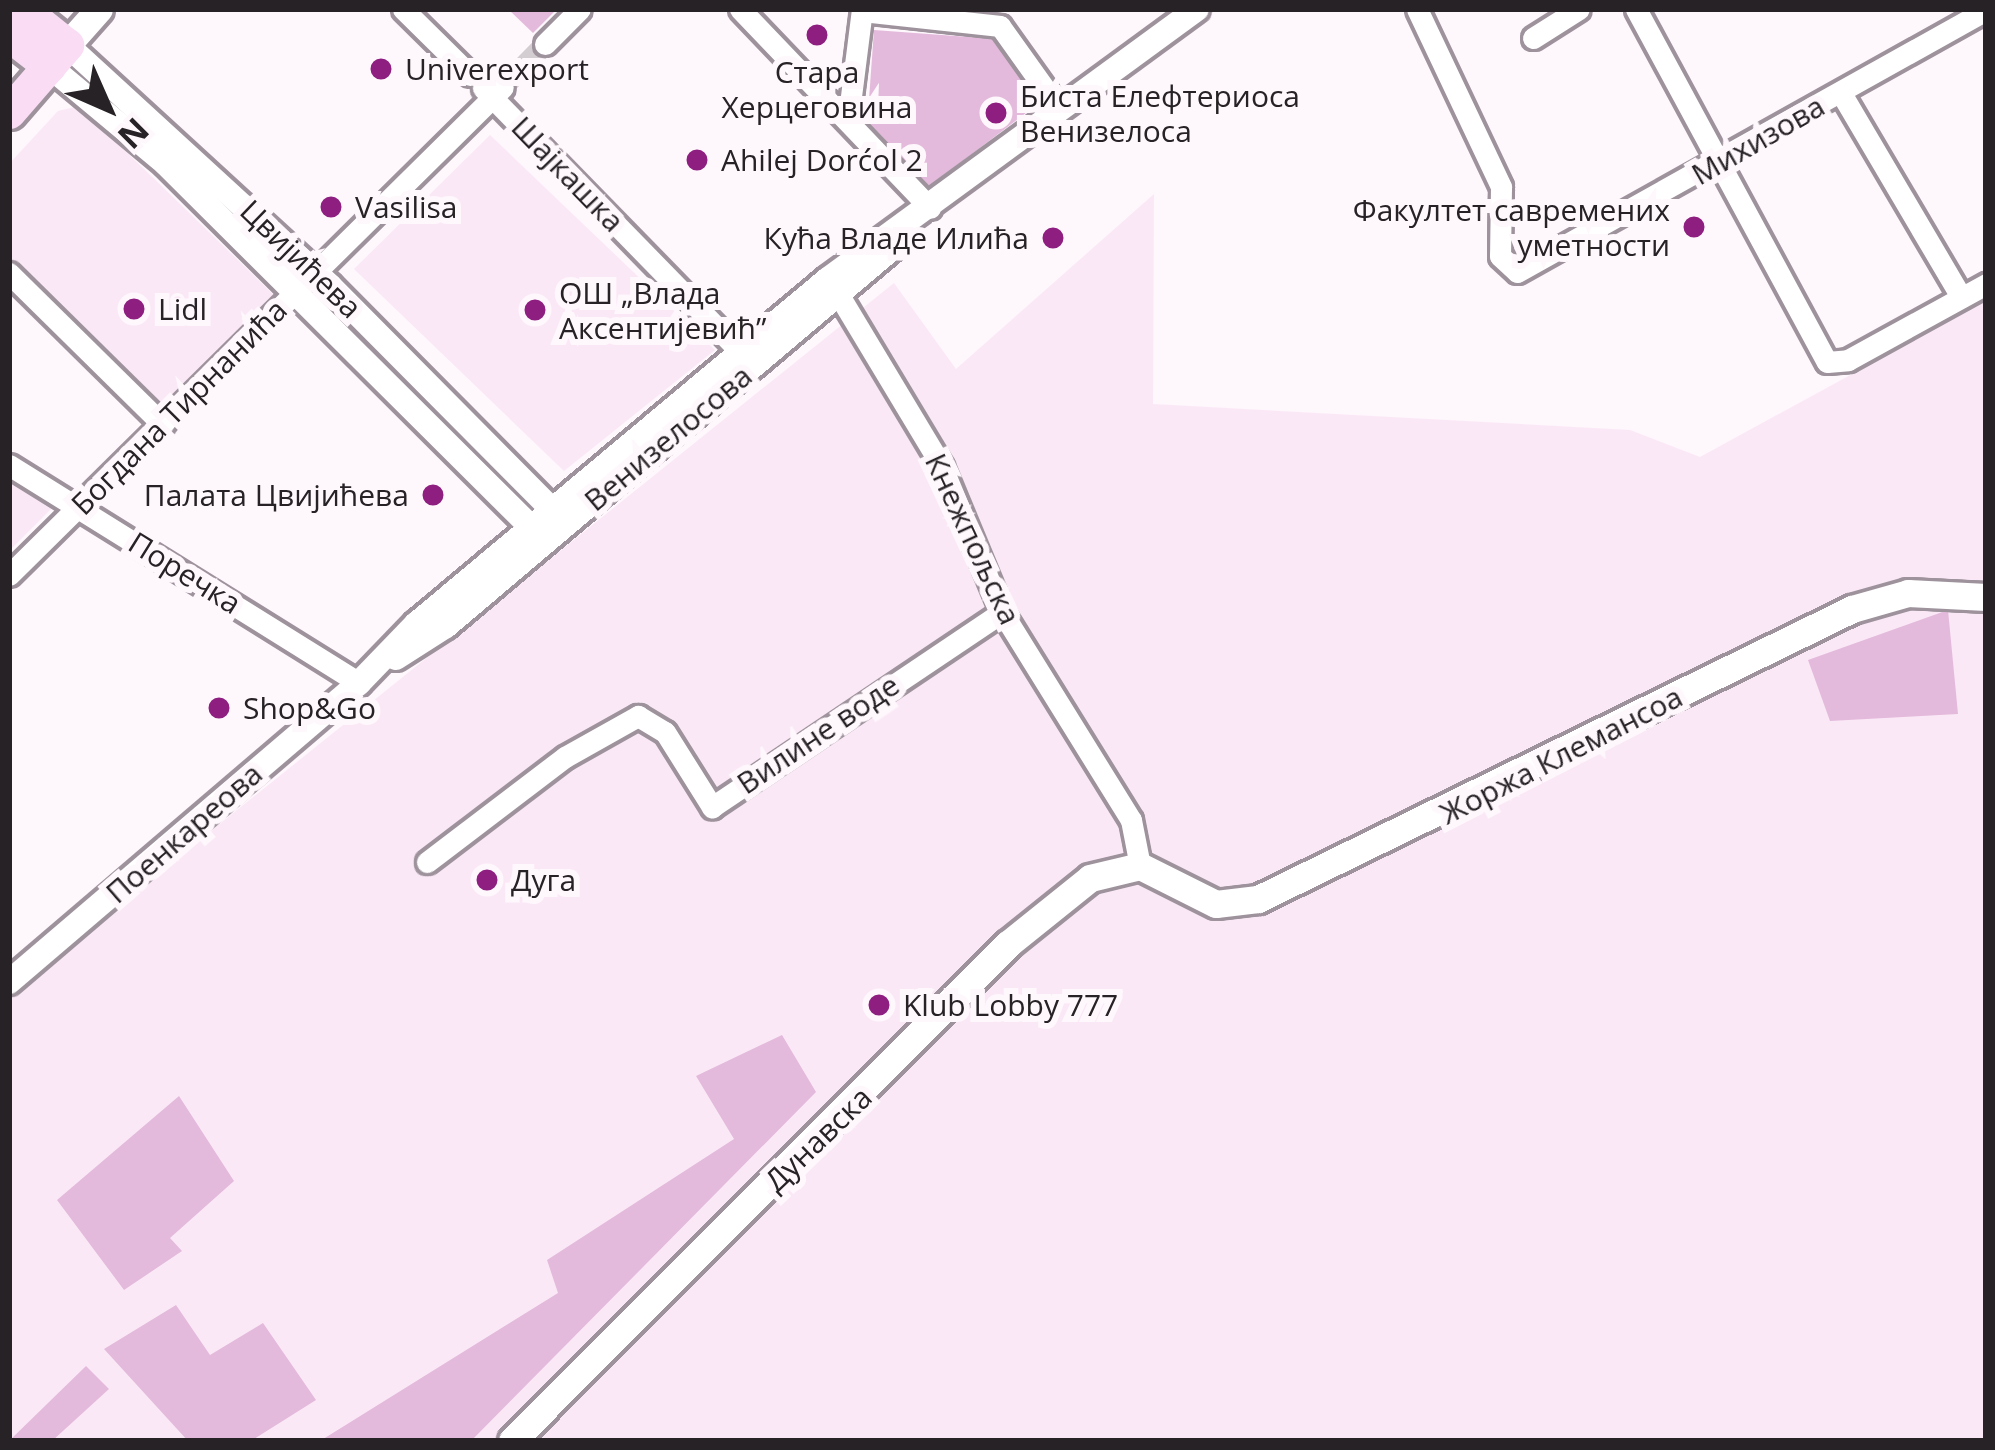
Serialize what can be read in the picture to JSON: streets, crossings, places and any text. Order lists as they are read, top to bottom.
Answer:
{
  "streets": {
    "main road": ["Цвијићева", "Жоржа Клемансоа", "Дунавска"],
    "street": [
      "Михизова",
      "Шајкашка",
      "Богдана Тирнанића",
      "Венизелосова",
      "Кнежпољска",
      "Поречка",
      "Вилине воде",
      "Поенкареова"
    ]
  },
  "crossings": [
    ["Шајкашка", "Богдана Тирнанића"],
    ["Шајкашка", "Венизелосова"],
    ["Цвијићева", "Богдана Тирнанића"],
    ["Цвијићева", "Венизелосова"],
    ["Цвијићева", "Поенкареова"],
    ["Богдана Тирнанића", "Поречка"],
    ["Венизелосова", "Кнежпољска"],
    ["Венизелосова", "Поенкареова"],
    ["Кнежпољска", "Вилине воде"],
    ["Кнежпољска", "Жоржа Клемансоа"],
    ["Кнежпољска", "Дунавска"],
    ["Поречка", "Поенкареова"],
    ["Жоржа Клемансоа", "Дунавска"]
  ],
  "places": [
    "Стара Херцеговина",
    "Univerexport",
    "Биста Елефтериоса Венизелоса",
    "Ahilej Dorćol 2",
    "Vasilisa",
    "Факултет савремених уметности",
    "Кућа Владе Илића",
    "Lidl",
    "ОШ „Влада Аксентијевић”",
    "Палата Цвијићева",
    "Shop&Go",
    "Дуга",
    "Klub Lobby 777"
  ],
  "north": "bottom right"
}
